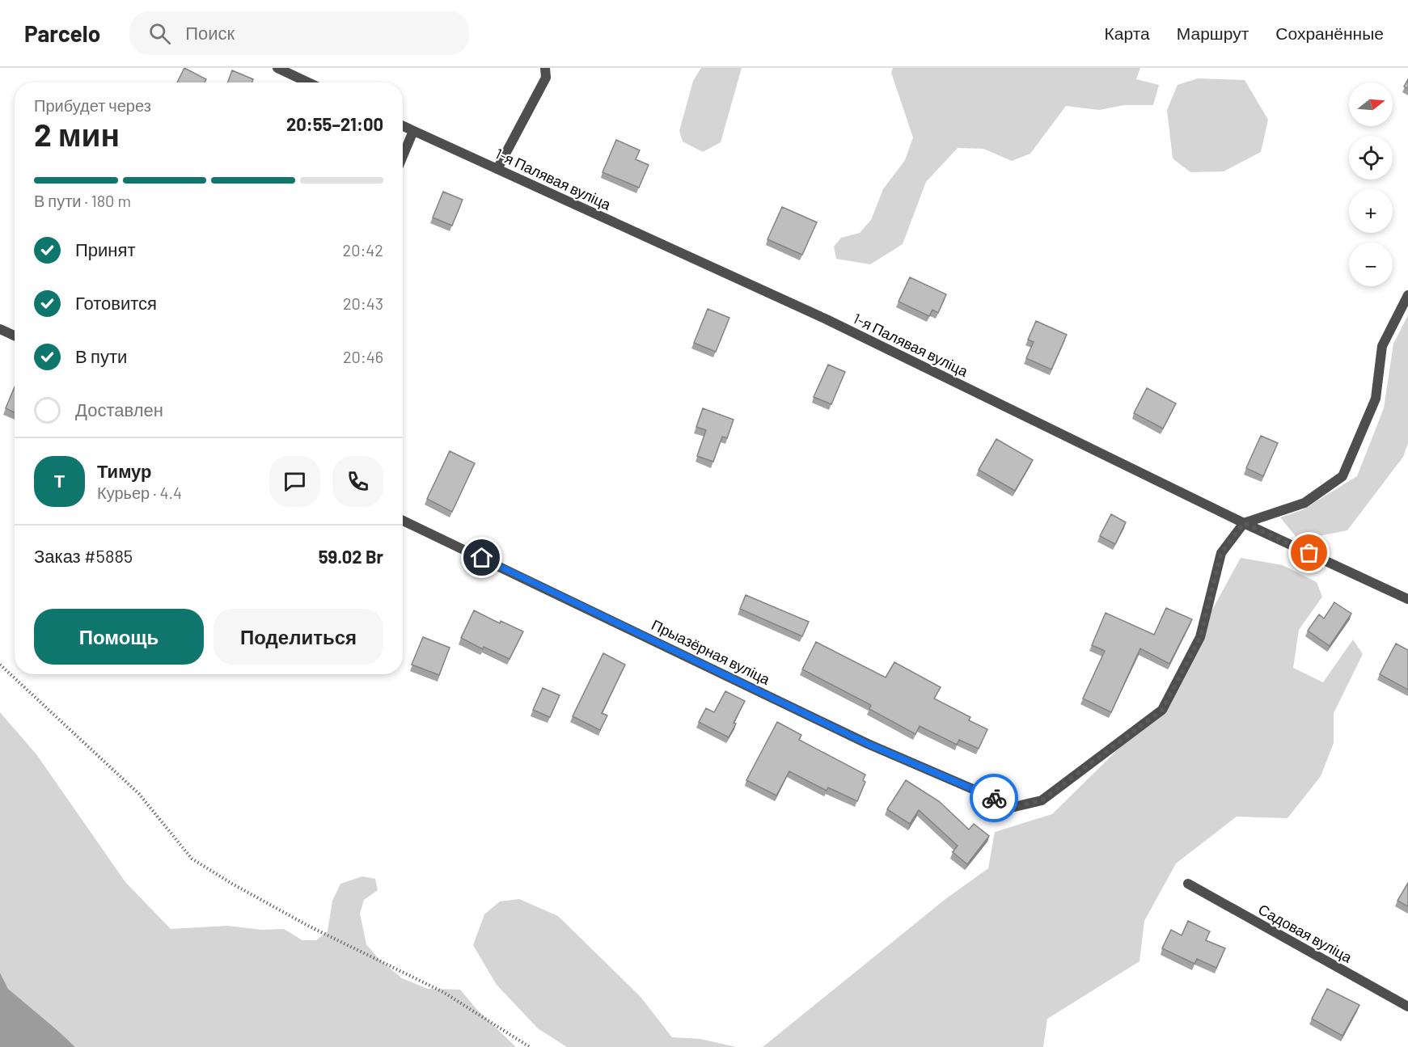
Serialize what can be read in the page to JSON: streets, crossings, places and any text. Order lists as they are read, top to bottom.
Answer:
{
  "streets": {
    "street": ["1-я Палявая вуліца", "Прыазёрная вуліца", "Садовая вуліца"]
  },
  "crossings": [
    ["1-я Палявая вуліца", "Прыазёрная вуліца"]
  ],
  "north": "right",
  "page": {
    "header": "Parcelo",
    "search": "Поиск",
    "nav": ["Карта", "Маршрут", "Сохранённые"],
    "map_buttons": ["+", "−"],
    "heading": ["2 мин", "Прибудет через", "20:55–21:00"],
    "panel": [
      "Тимур",
      "Курьер · 4.4",
      "Заказ #5885",
      "59.02 Br"
    ],
    "bar": "В пути · 180 m",
    "list": [
      ["Принят", "20:42"],
      ["Готовится", "20:43"],
      ["В пути", "20:46"],
      "Доставлен"
    ],
    "round": "Т",
    "buttons": ["Помощь", "Поделиться"]
  }
}
